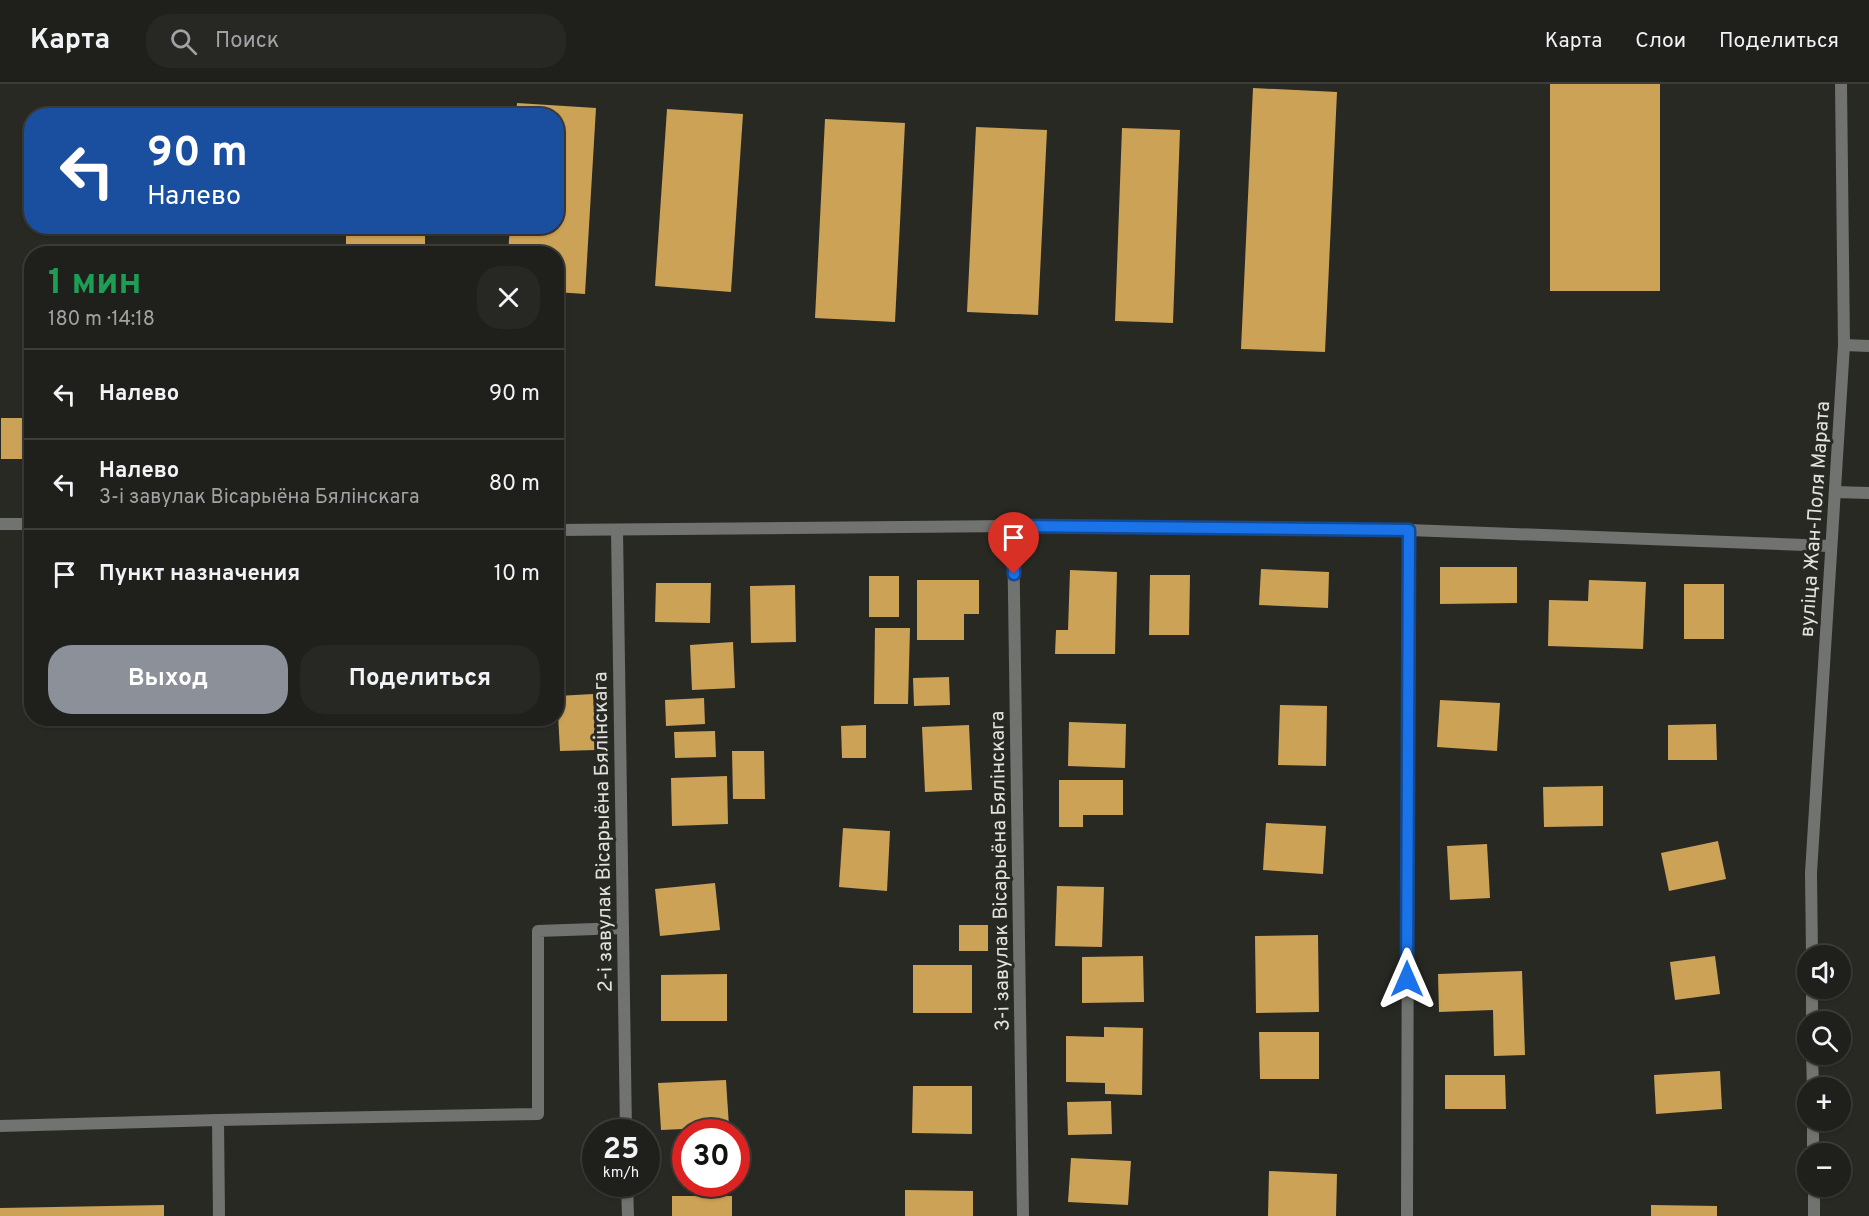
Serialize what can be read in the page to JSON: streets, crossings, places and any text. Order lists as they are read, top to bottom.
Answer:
{
  "streets": {
    "street": ["вуліца Жан-Поля Марата", "2-і завулак Вісарыёна Бялінскага", "3-і завулак Вісарыёна Бялінскага"]
  },
  "page": {
    "header": "Карта",
    "search": "Поиск",
    "nav": ["Карта", "Слои", "Поделиться"],
    "turn": ["90 m", "Налево"],
    "heading": ["1 мин", "180 m · 14:18"],
    "list": [
      {
        "name": "Налево",
        "value": "90 m"
      },
      {
        "name": "Налево",
        "note": "3-і завулак Вісарыёна Бялінскага",
        "value": "80 m"
      },
      {
        "name": "Пункт назначения",
        "value": "10 m"
      }
    ],
    "buttons": ["Выход", "Поделиться"],
    "map_buttons": ["+", "−"],
    "speed": "25 km/h",
    "limit": "30"
  }
}
